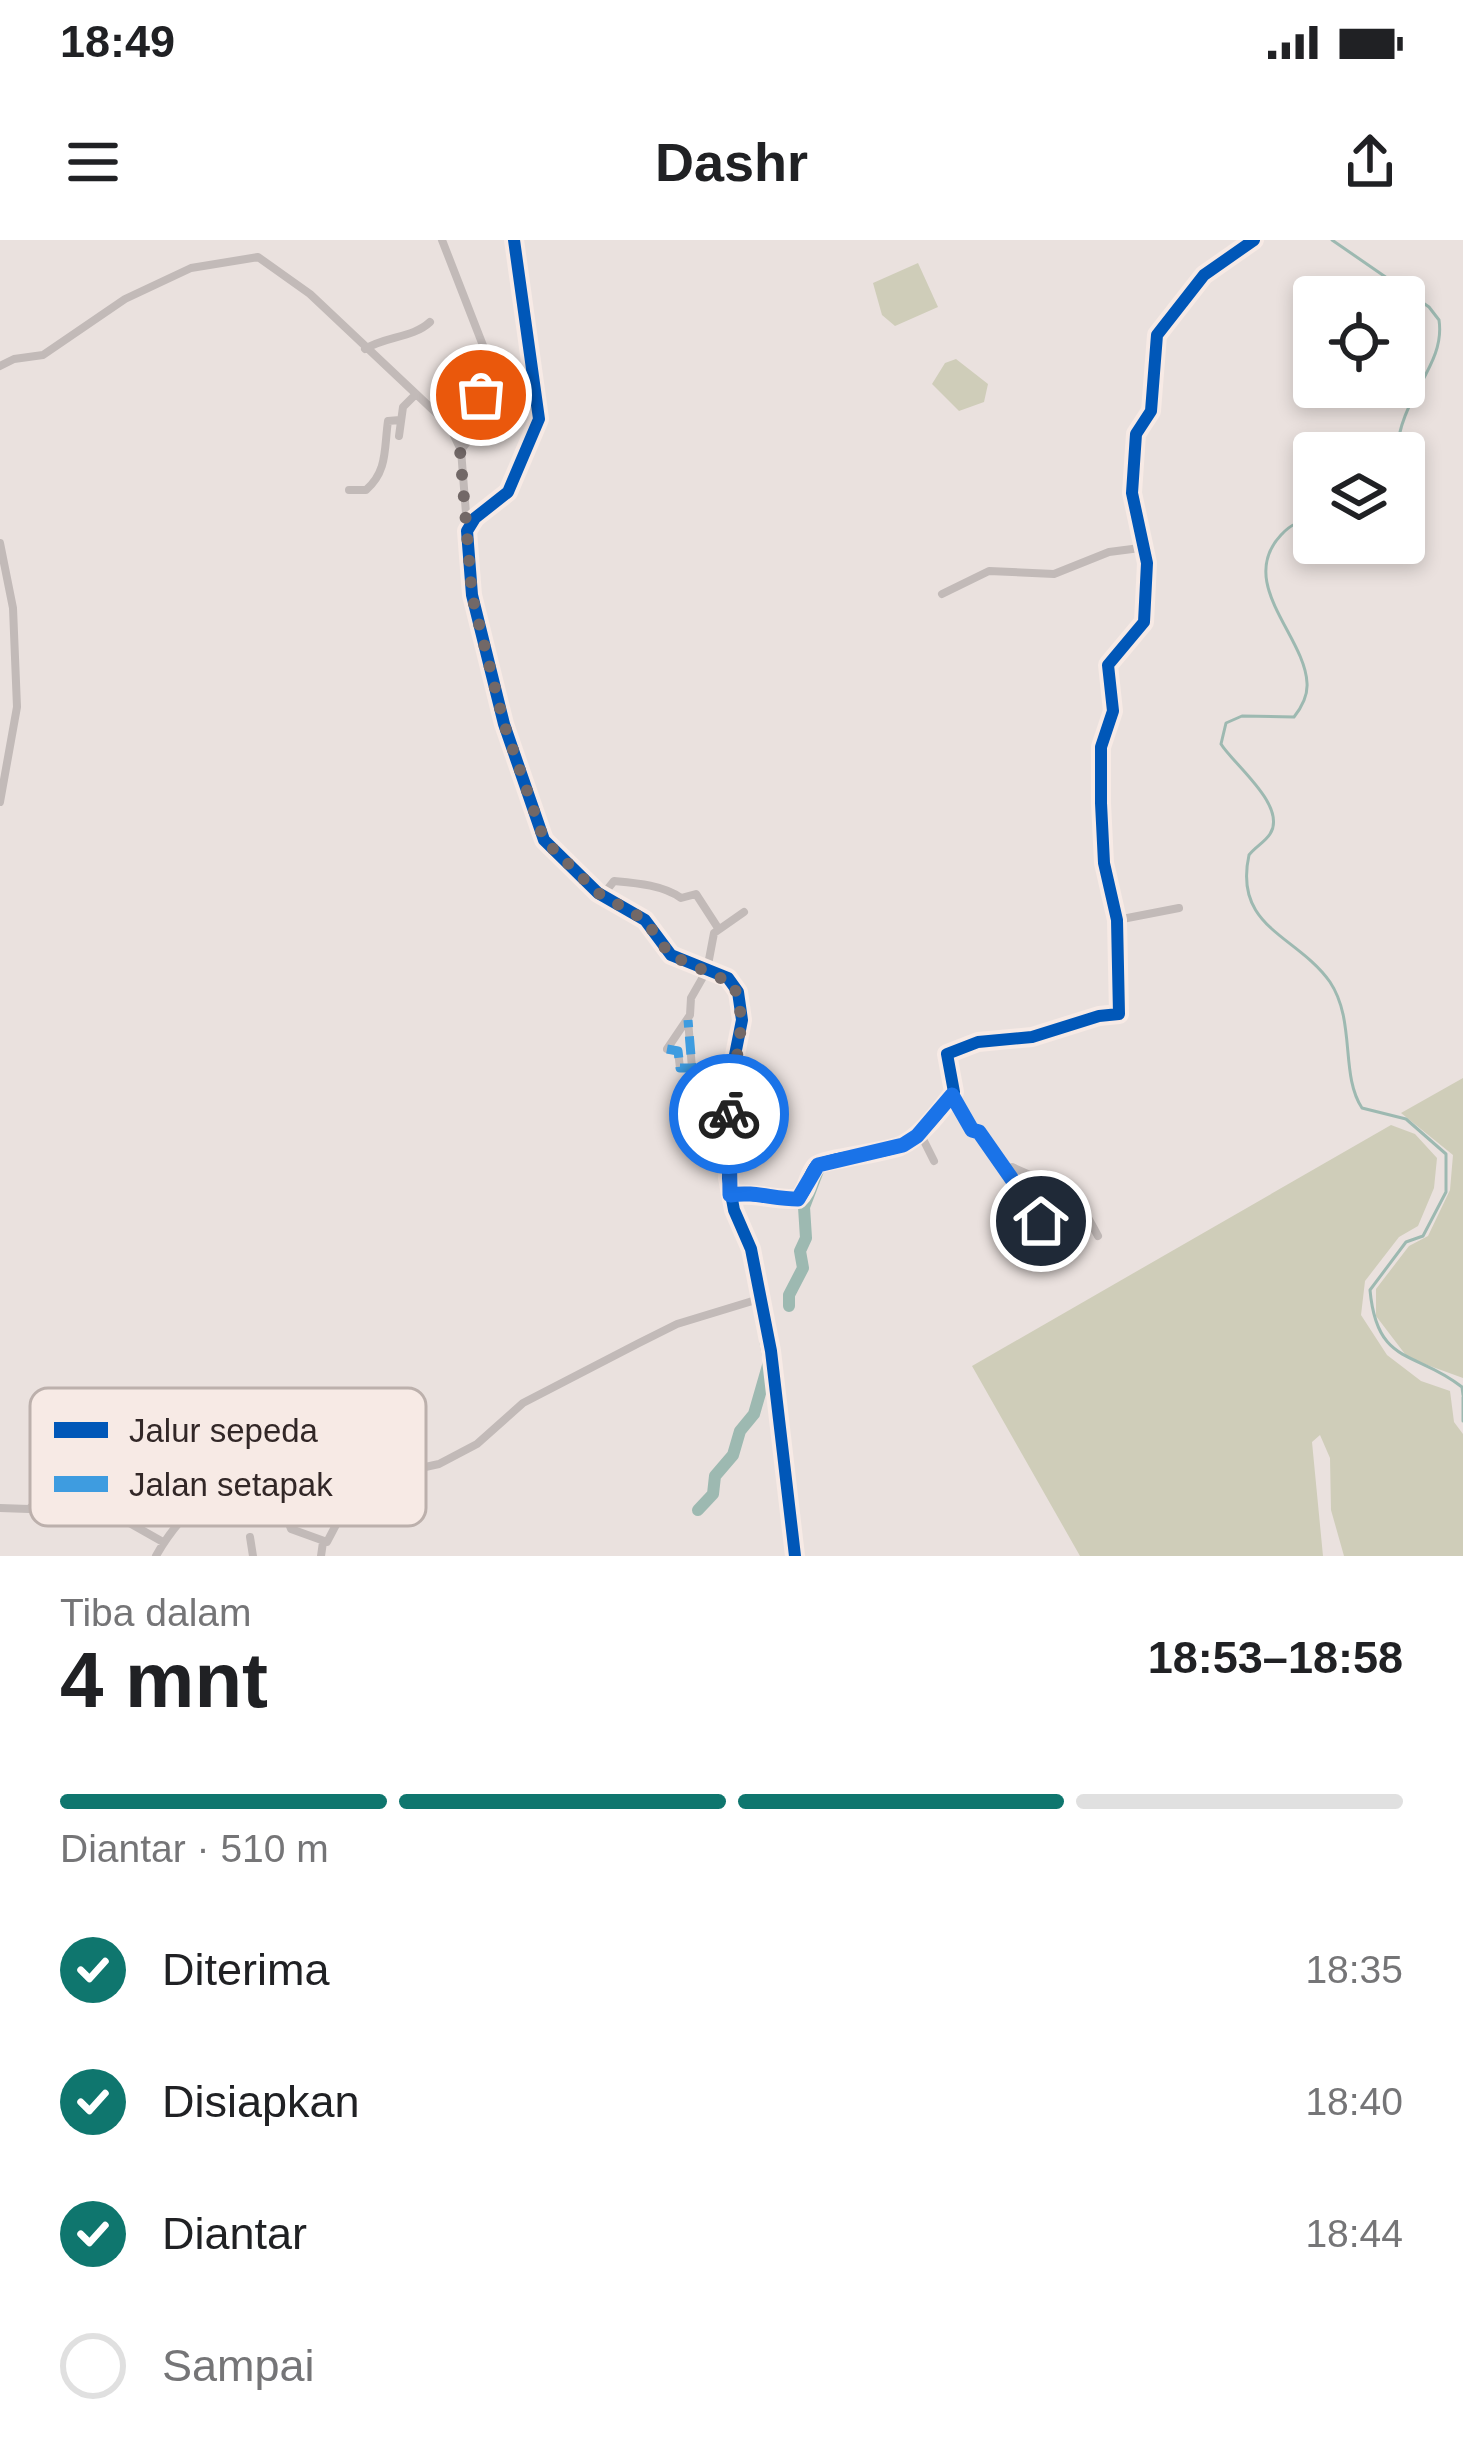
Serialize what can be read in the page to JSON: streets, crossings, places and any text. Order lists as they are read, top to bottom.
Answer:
{
  "legend": ["Jalur sepeda", "Jalan setapak"],
  "page": {
    "status": "18:49",
    "header": "Dashr",
    "heading": ["4 mnt", "Tiba dalam", "18:53–18:58"],
    "bar": "Diantar · 510 m",
    "list": [
      ["Diterima", "18:35"],
      ["Disiapkan", "18:40"],
      ["Diantar", "18:44"],
      "Sampai"
    ]
  }
}
